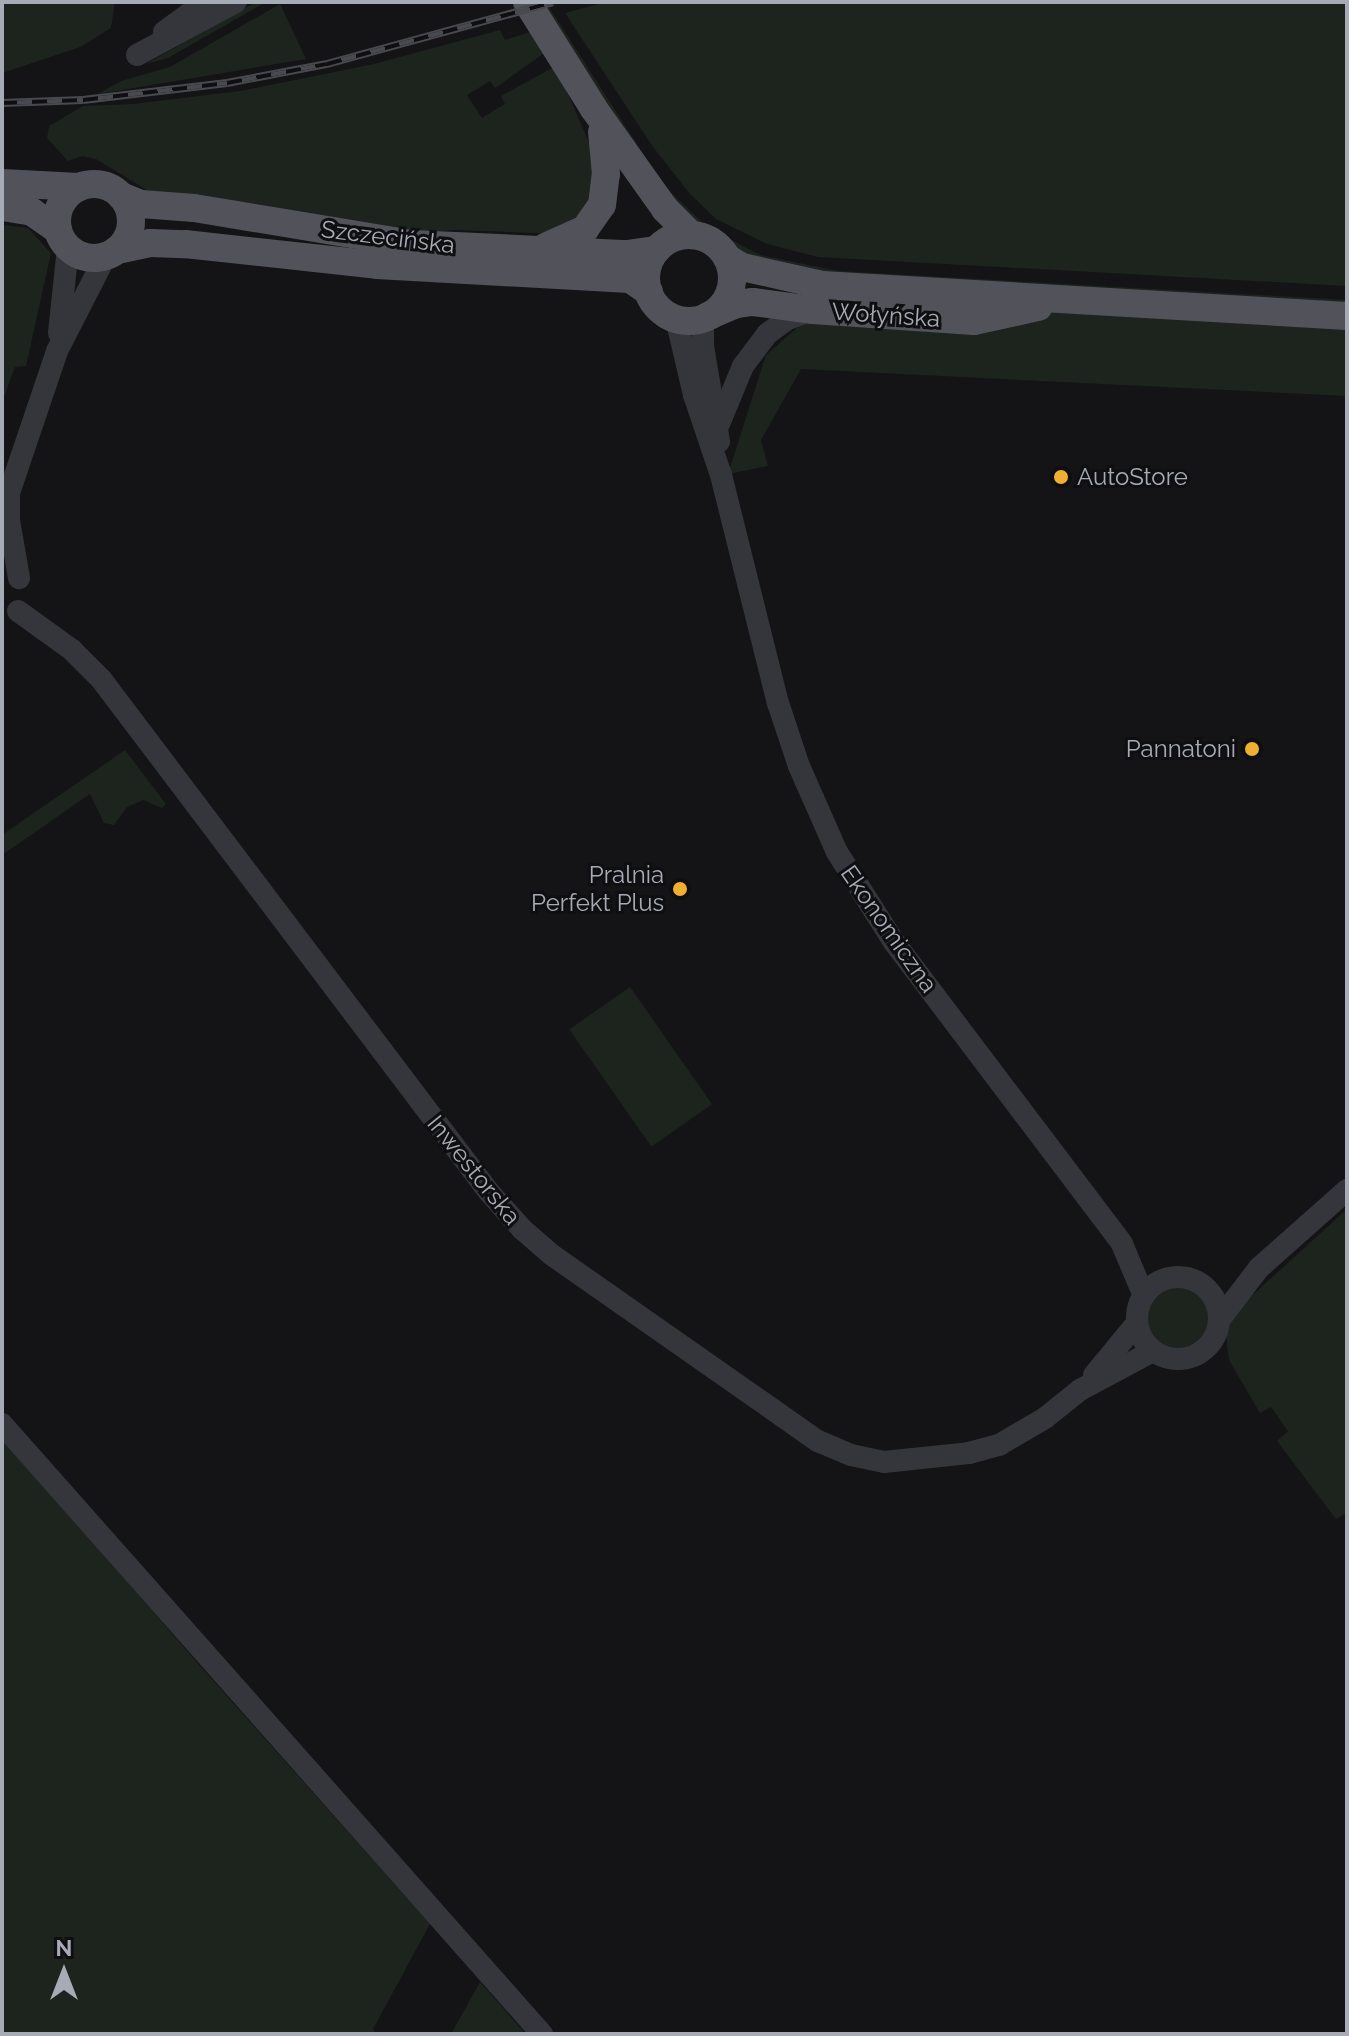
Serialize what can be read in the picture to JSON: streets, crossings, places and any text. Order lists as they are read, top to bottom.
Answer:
{
  "streets": {
    "main road": ["Szczecińska", "Wołyńska"],
    "street": ["Ekonomiczna", "Inwestorska"]
  },
  "crossings": [
    ["Szczecińska", "Wołyńska"],
    ["Szczecińska", "Ekonomiczna"],
    ["Wołyńska", "Ekonomiczna"],
    ["Ekonomiczna", "Inwestorska"]
  ],
  "places": ["AutoStore", "Pannatoni", "Pralnia Perfekt Plus"],
  "north": "top"
}
